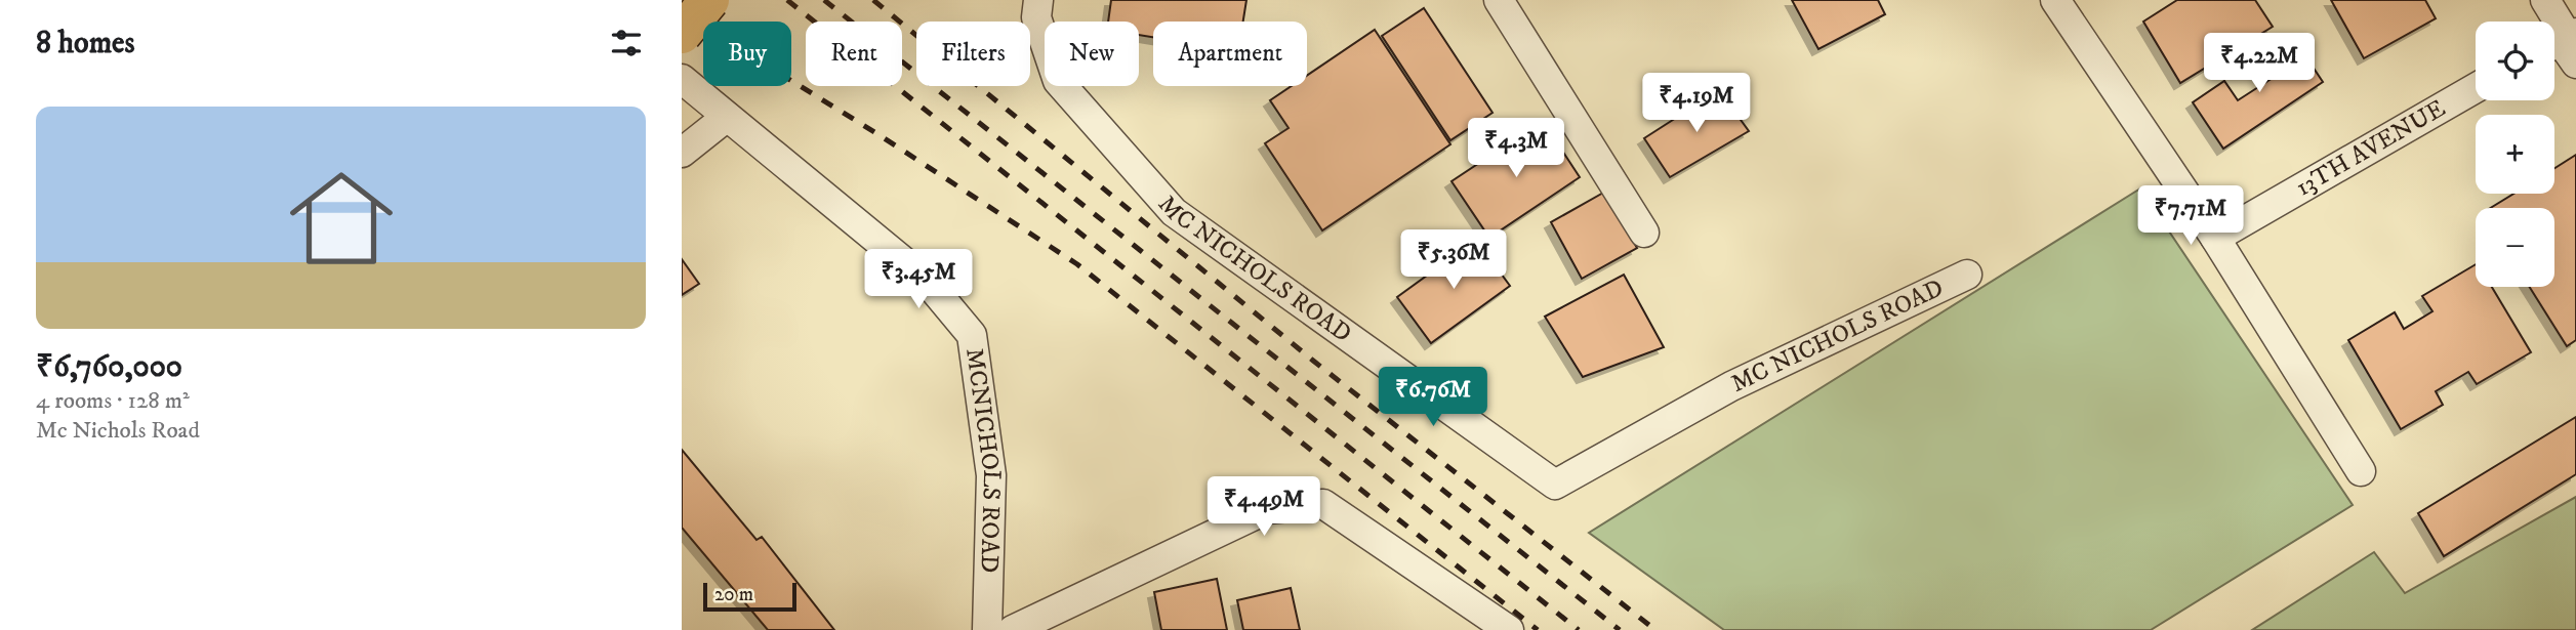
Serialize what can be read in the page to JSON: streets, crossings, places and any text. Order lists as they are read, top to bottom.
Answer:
{
  "streets": {
    "street": ["13TH AVENUE", "MC NICHOLS ROAD", "MCNICHOLS ROAD"]
  },
  "scale_bar": "20 m",
  "page": {
    "heading": "8 homes",
    "map_buttons": ["+", "−"],
    "chip": [
      "Buy",
      "Rent",
      "Filters",
      "New",
      "Apartment"
    ],
    "price": [
      "₹4.22M",
      "₹4.19M",
      "₹4.3M",
      "₹7.71M",
      "₹5.36M",
      "₹3.45M",
      "₹6.76M",
      "₹4.49M"
    ],
    "list": [
      {
        "name": "₹6,760,000",
        "note": "4 rooms · 128 m² · Mc Nichols Road"
      }
    ],
    "scale": "20 m"
  }
}
